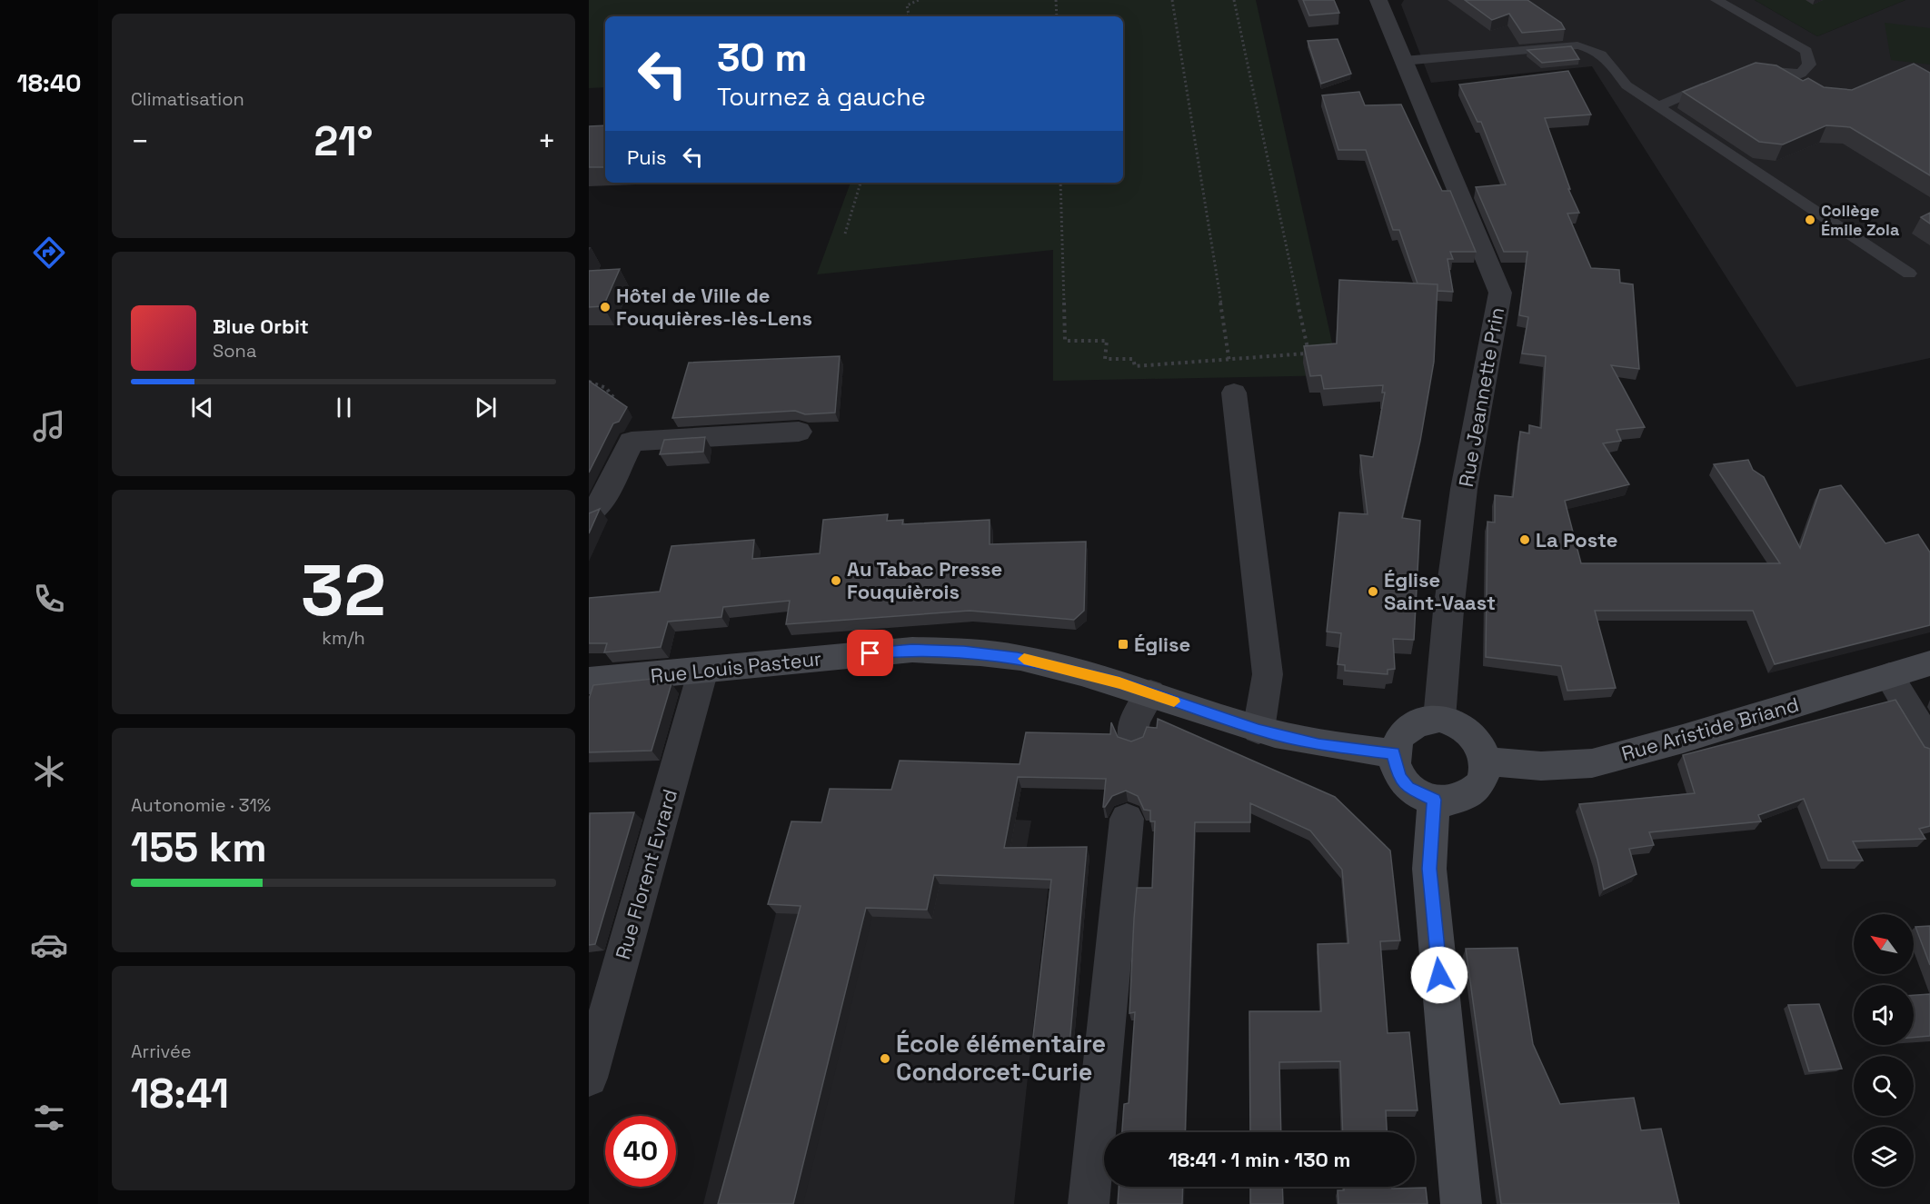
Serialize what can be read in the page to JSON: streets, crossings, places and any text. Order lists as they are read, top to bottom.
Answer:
{
  "streets": {
    "street": [
      "Rue Jeannette Prin",
      "Rue Louis Pasteur",
      "Rue Aristide Briand",
      "Rue Florent Evrard"
    ]
  },
  "crossings": [
    ["Rue Jeannette Prin", "Rue Louis Pasteur"],
    ["Rue Jeannette Prin", "Rue Aristide Briand"],
    ["Rue Louis Pasteur", "Rue Aristide Briand"],
    ["Rue Louis Pasteur", "Rue Florent Evrard"]
  ],
  "places": {
    "other": [
      "Collège Émile Zola",
      "Hôtel de Ville de Fouquières-lès-Lens",
      "La Poste",
      "Au Tabac Presse Fouquièrois",
      "Église Saint-Vaast",
      "École élémentaire Condorcet-Curie"
    ],
    "transit": ["Église"]
  },
  "north": "top left",
  "page": {
    "tabs": "18:40",
    "tile": [
      "Climatisation",
      ["32", "km/h"],
      ["Autonomie · 31%", "155 km"],
      ["Arrivée", "18:41"]
    ],
    "turn": ["30 m", "Tournez à gauche"],
    "heat": ["−", "21°", "+"],
    "then": "Puis",
    "song": ["Blue Orbit", "Sona"],
    "limit": "40",
    "trip": "18:41 · 1 min · 130 m"
  }
}
